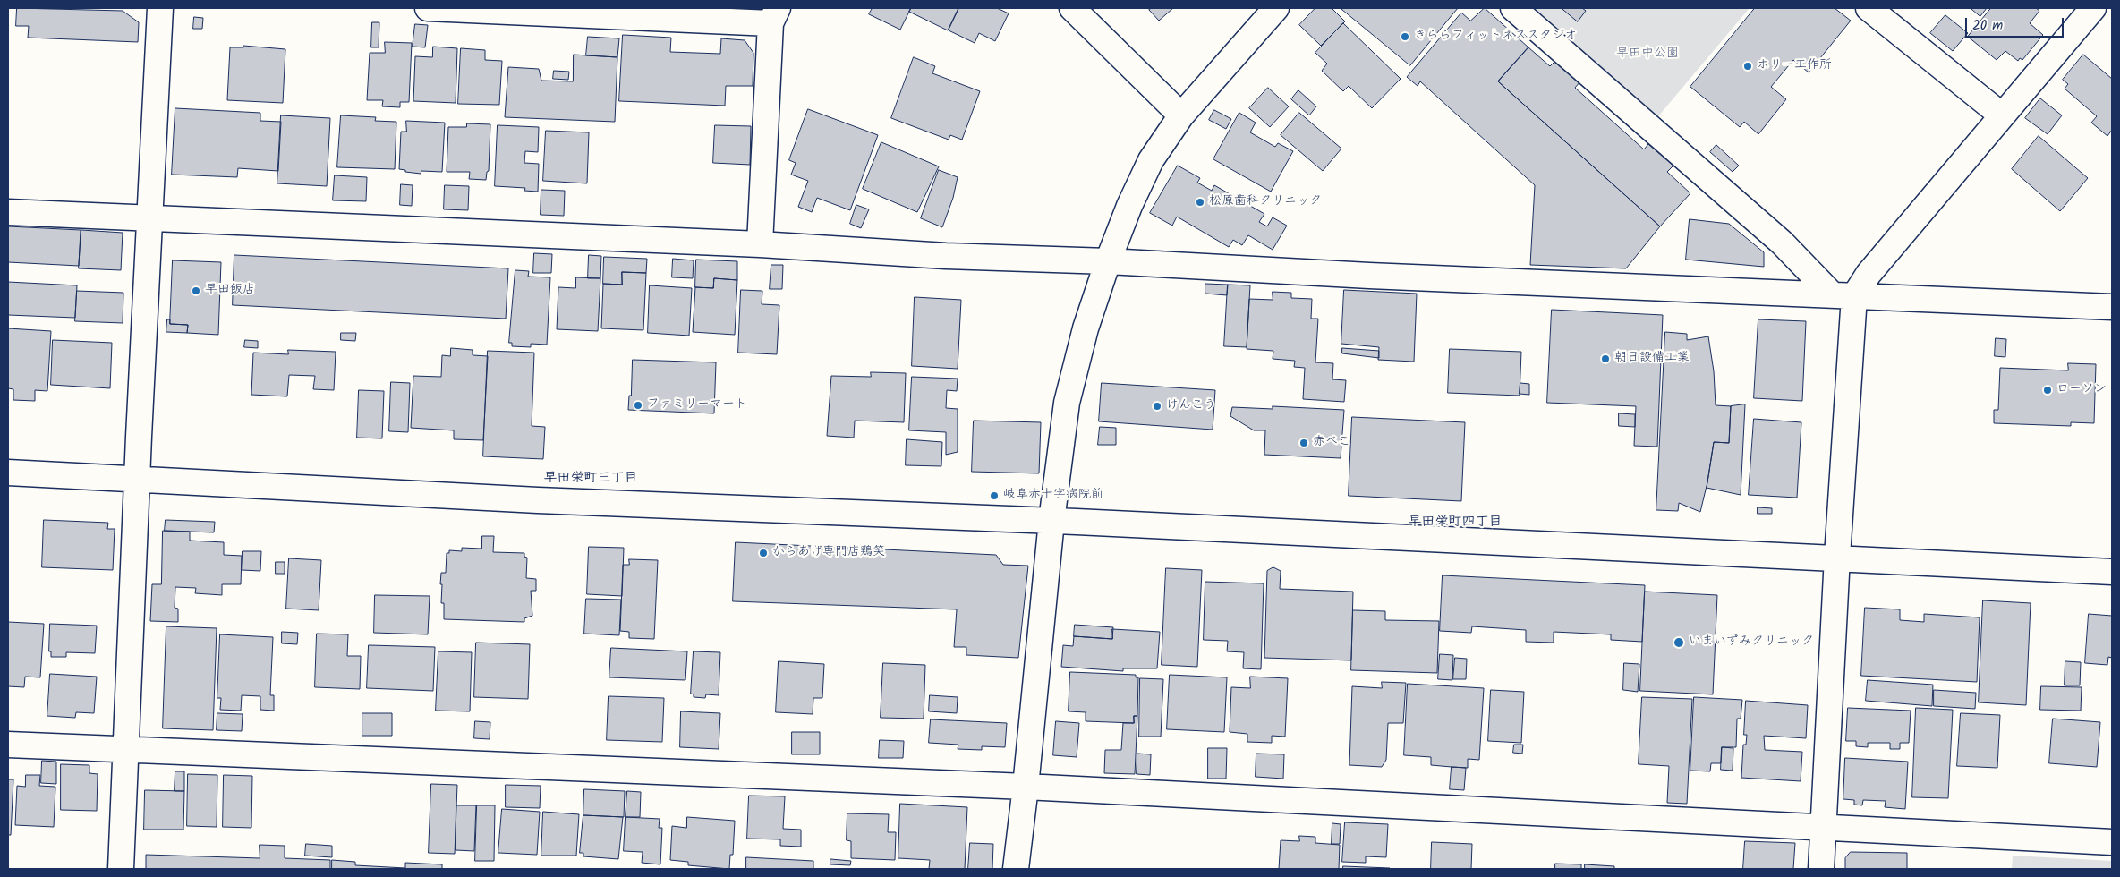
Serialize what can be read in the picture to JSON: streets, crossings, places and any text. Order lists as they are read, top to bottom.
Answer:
{
  "districts": ["早田栄町三丁目", "早田栄町四丁目"],
  "parks": ["早田中公園"],
  "places": [
    "きららフィットネススタジオ",
    "ホリー工作所",
    "松原歯科クリニック",
    "早田飯店",
    "朝日設備工業",
    "ローソン",
    "ファミリーマート",
    "けんこう",
    "赤べこ",
    "岐阜赤十字病院前",
    "からあげ専門店鶏笑",
    "いまいずみクリニック"
  ],
  "scale_bar": "20 m"
}
